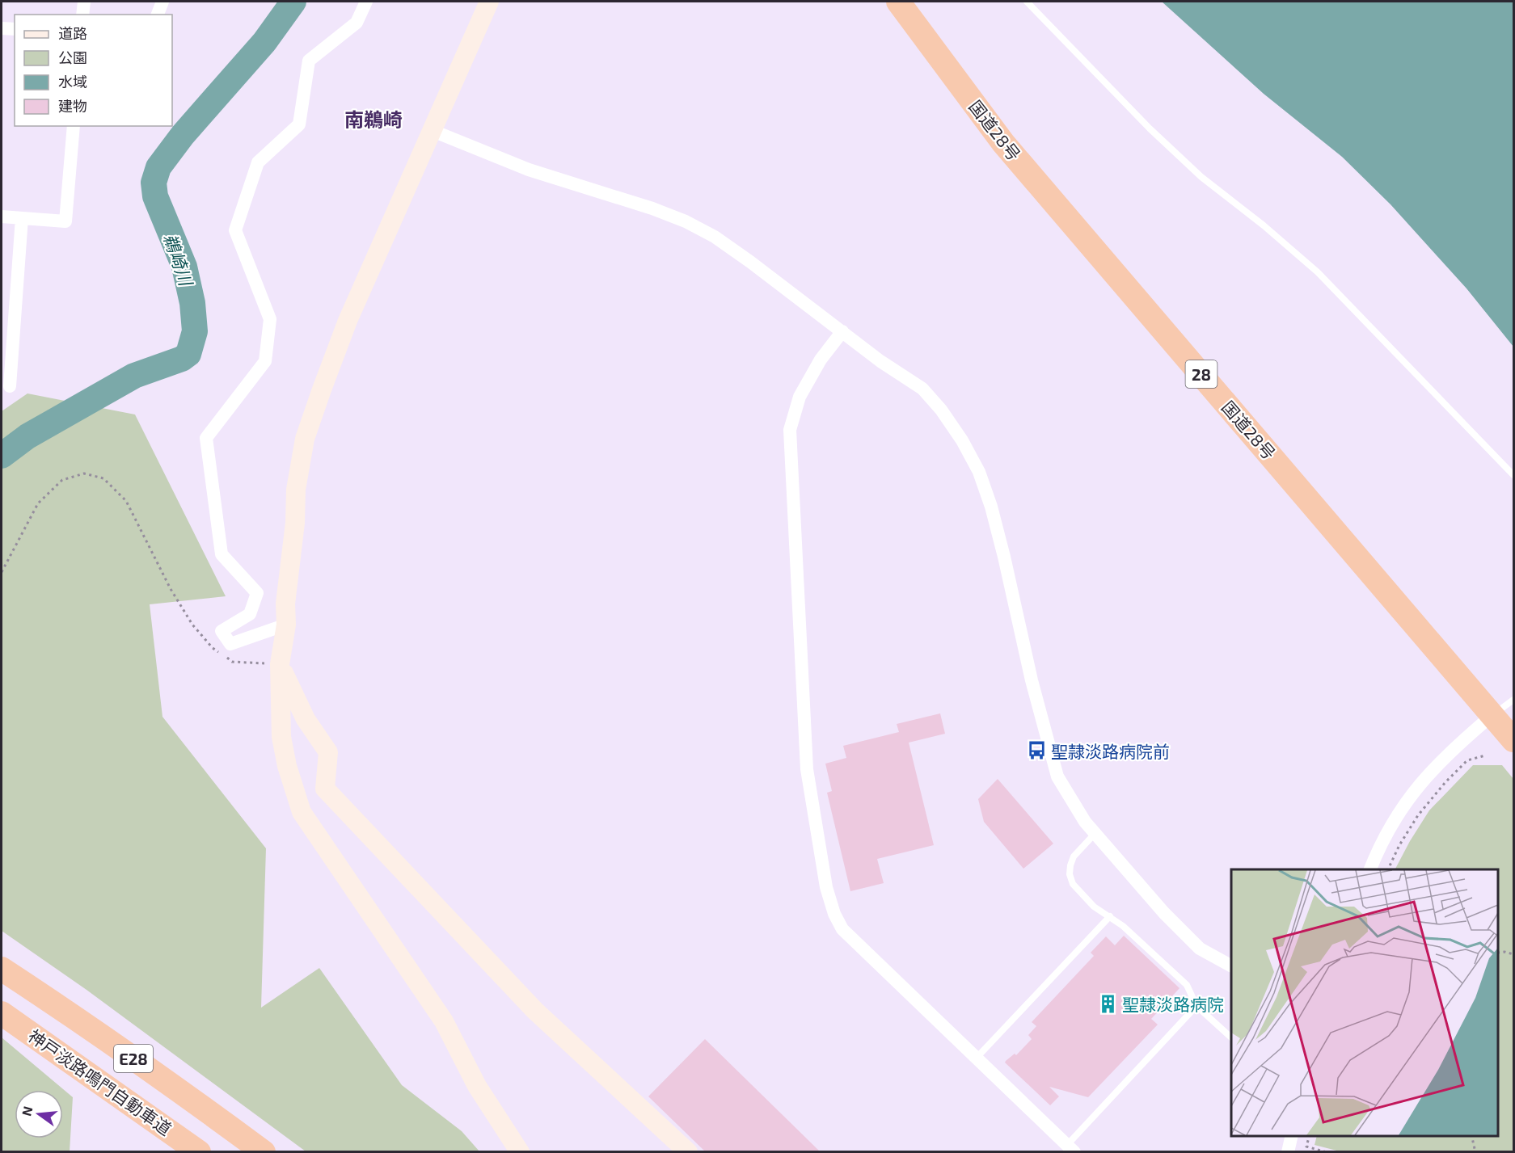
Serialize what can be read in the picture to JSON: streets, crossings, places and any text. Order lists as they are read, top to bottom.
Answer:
{
  "streets": {
    "highway": [
      "国道28号",
      "28",
      "E28",
      "神戸淡路鳴門自動車道"
    ]
  },
  "districts": ["南鵜崎"],
  "water": ["鵜崎川"],
  "places": {
    "bus stop": ["聖隷淡路病院前"],
    "building": ["聖隷淡路病院"]
  },
  "legend": [
    "道路",
    "公園",
    "水域",
    "建物"
  ],
  "north": "left"
}
